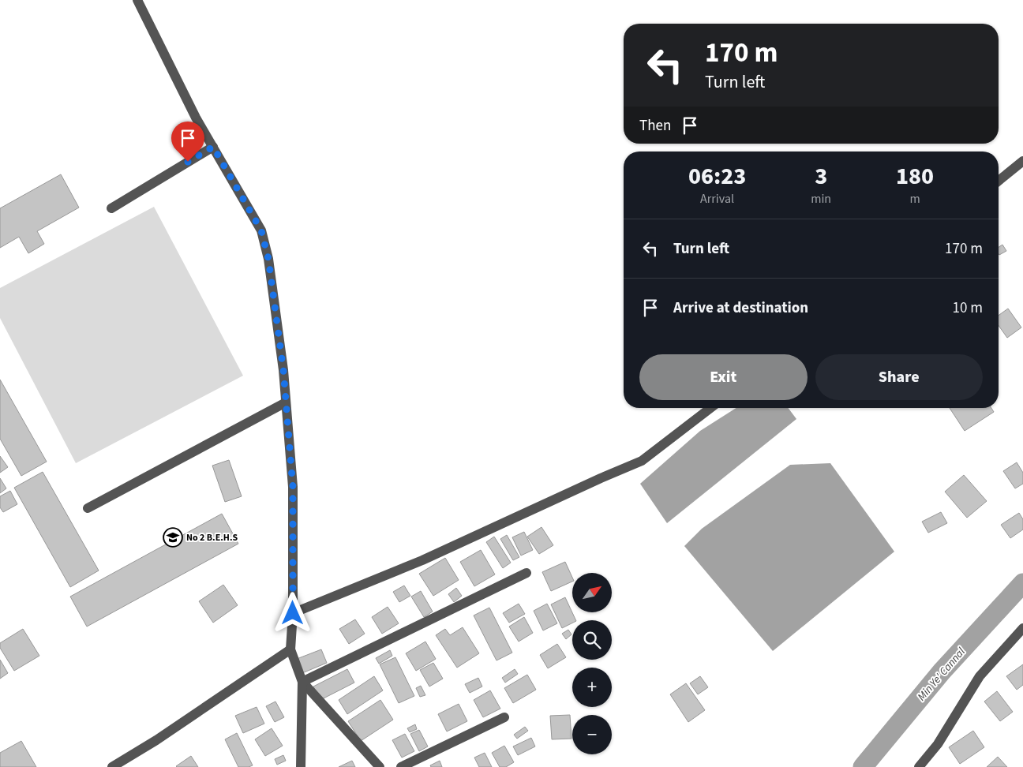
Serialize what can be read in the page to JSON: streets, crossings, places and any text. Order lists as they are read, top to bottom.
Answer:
{
  "water": ["Min Ye' Cannal"],
  "places": {
    "school or university": ["No 2 B.E.H.S"]
  },
  "north": "top right",
  "page": {
    "turn": ["170 m", "Turn left"],
    "then": "Then",
    "eta": [
      "06:23",
      "Arrival",
      "3",
      "min",
      "180",
      "m"
    ],
    "list": [
      {
        "name": "Turn left",
        "value": "170 m"
      },
      {
        "name": "Arrive at destination",
        "value": "10 m"
      }
    ],
    "buttons": ["Exit", "Share"],
    "map_buttons": ["+", "−"]
  }
}
